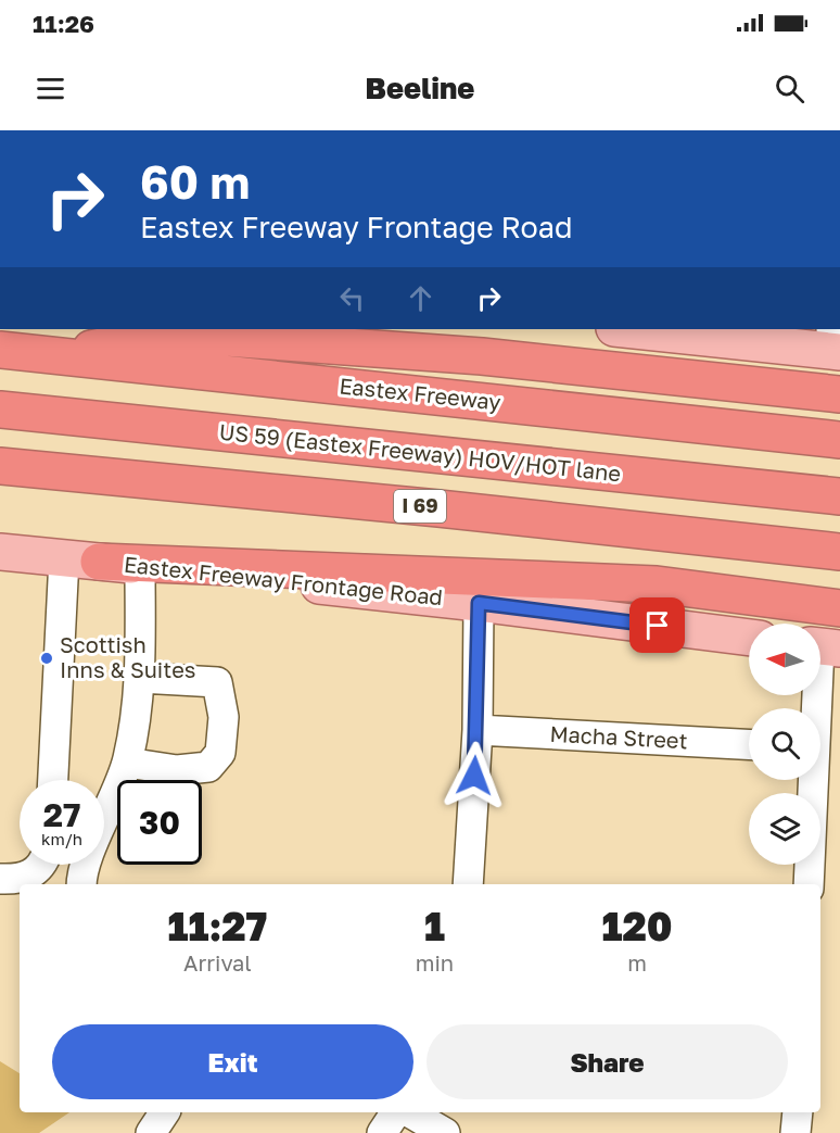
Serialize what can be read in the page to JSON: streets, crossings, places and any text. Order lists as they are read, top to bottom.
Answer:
{
  "streets": {
    "highway": ["Eastex Freeway", "US 59 (Eastex Freeway) HOV/HOT lane", "I 69"],
    "main road": ["Eastex Freeway Frontage Road"],
    "street": ["Macha Street"]
  },
  "places": ["Scottish Inns & Suites"],
  "north": "left",
  "page": {
    "status": "11:26",
    "header": "Beeline",
    "turn": ["60 m", "Eastex Freeway Frontage Road"],
    "speed": "27 km/h",
    "limit": "30",
    "eta": [
      "11:27",
      "Arrival",
      "1",
      "min",
      "120",
      "m"
    ],
    "buttons": ["Exit", "Share"]
  }
}
